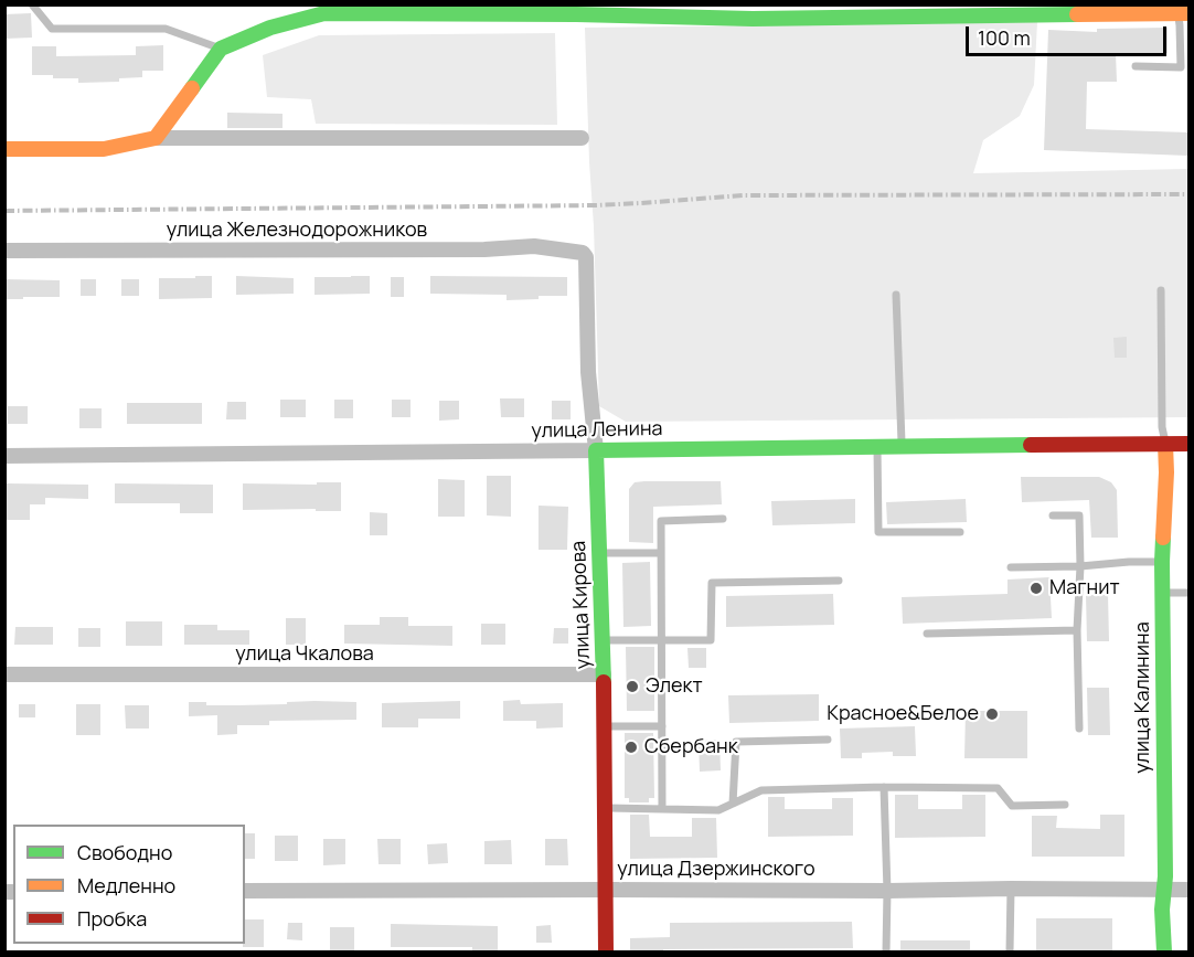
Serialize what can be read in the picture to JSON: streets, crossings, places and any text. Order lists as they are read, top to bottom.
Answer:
{
  "streets": {
    "street": [
      "улица Железнодорожников",
      "улица Ленина",
      "улица Кирова",
      "улица Чкалова",
      "улица Калинина",
      "улица Дзержинского"
    ]
  },
  "crossings": [
    ["улица Железнодорожников", "улица Кирова"],
    ["улица Ленина", "улица Кирова"],
    ["улица Ленина", "улица Калинина"],
    ["улица Кирова", "улица Чкалова"],
    ["улица Кирова", "улица Дзержинского"],
    ["улица Калинина", "улица Дзержинского"]
  ],
  "places": [
    "Магнит",
    "Элект",
    "Красное&Белое",
    "Сбербанк"
  ],
  "legend": ["Свободно", "Медленно", "Пробка"],
  "scale_bar": "100 m"
}
